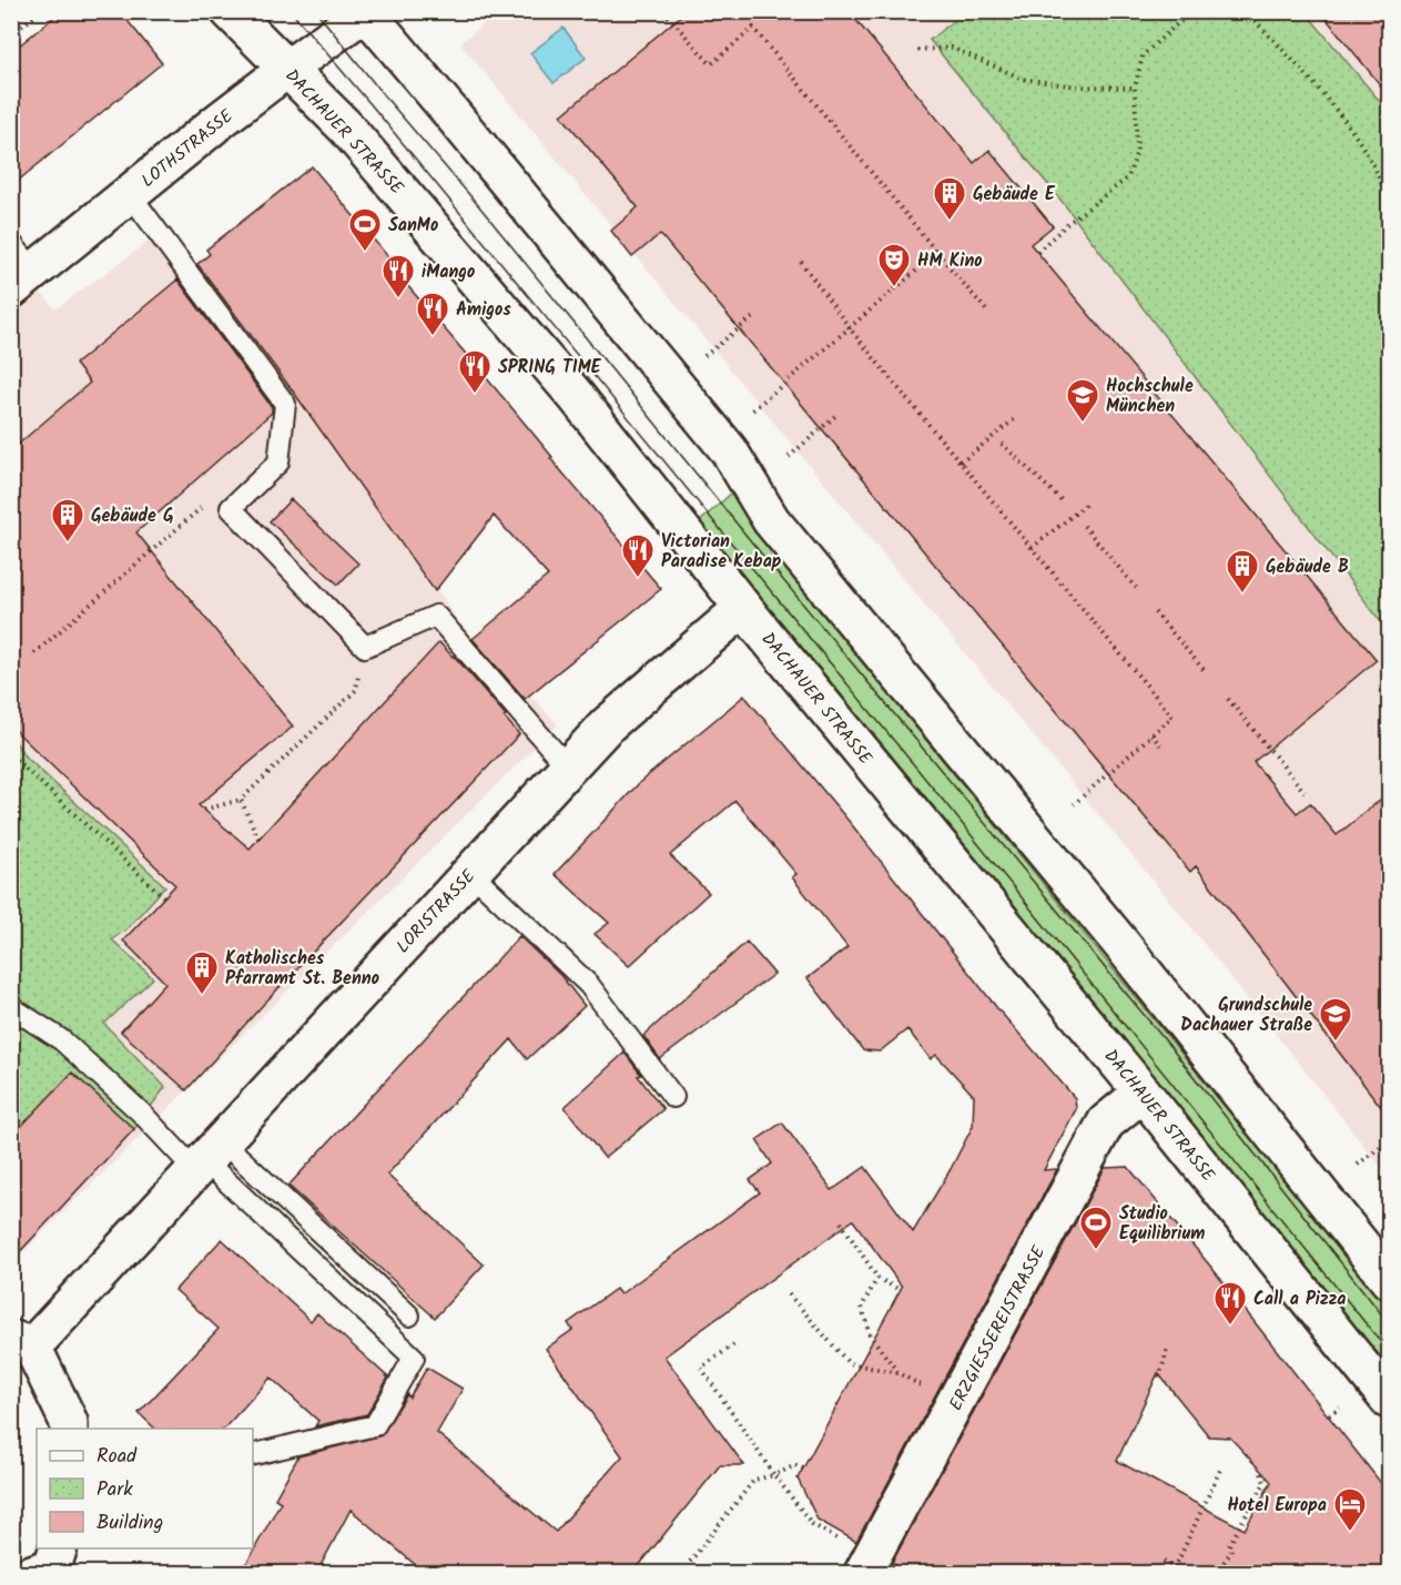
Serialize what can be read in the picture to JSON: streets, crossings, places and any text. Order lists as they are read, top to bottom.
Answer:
{
  "streets": {
    "main road": [
      "DACHAUER STRASSE",
      "LOTHSTRASSE",
      "LORISTRASSE",
      "ERZGIESSEREISTRASSE"
    ]
  },
  "crossings": [
    ["DACHAUER STRASSE", "LOTHSTRASSE"],
    ["DACHAUER STRASSE", "LORISTRASSE"],
    ["DACHAUER STRASSE", "ERZGIESSEREISTRASSE"]
  ],
  "places": {
    "building": [
      "Gebäude E",
      "Gebäude G",
      "Gebäude B",
      "Katholisches Pfarramt St. Benno"
    ],
    "sports": ["SanMo", "Studio Equilibrium"],
    "theatre": ["HM Kino"],
    "restaurant": [
      "iMango",
      "Amigos",
      "SPRING TIME",
      "Victorian Paradise Kebap",
      "Call a Pizza"
    ],
    "school or university": ["Hochschule München", "Grundschule Dachauer Straße"],
    "hotel": ["Hotel Europa"]
  },
  "legend": ["Road", "Park", "Building"]
}
